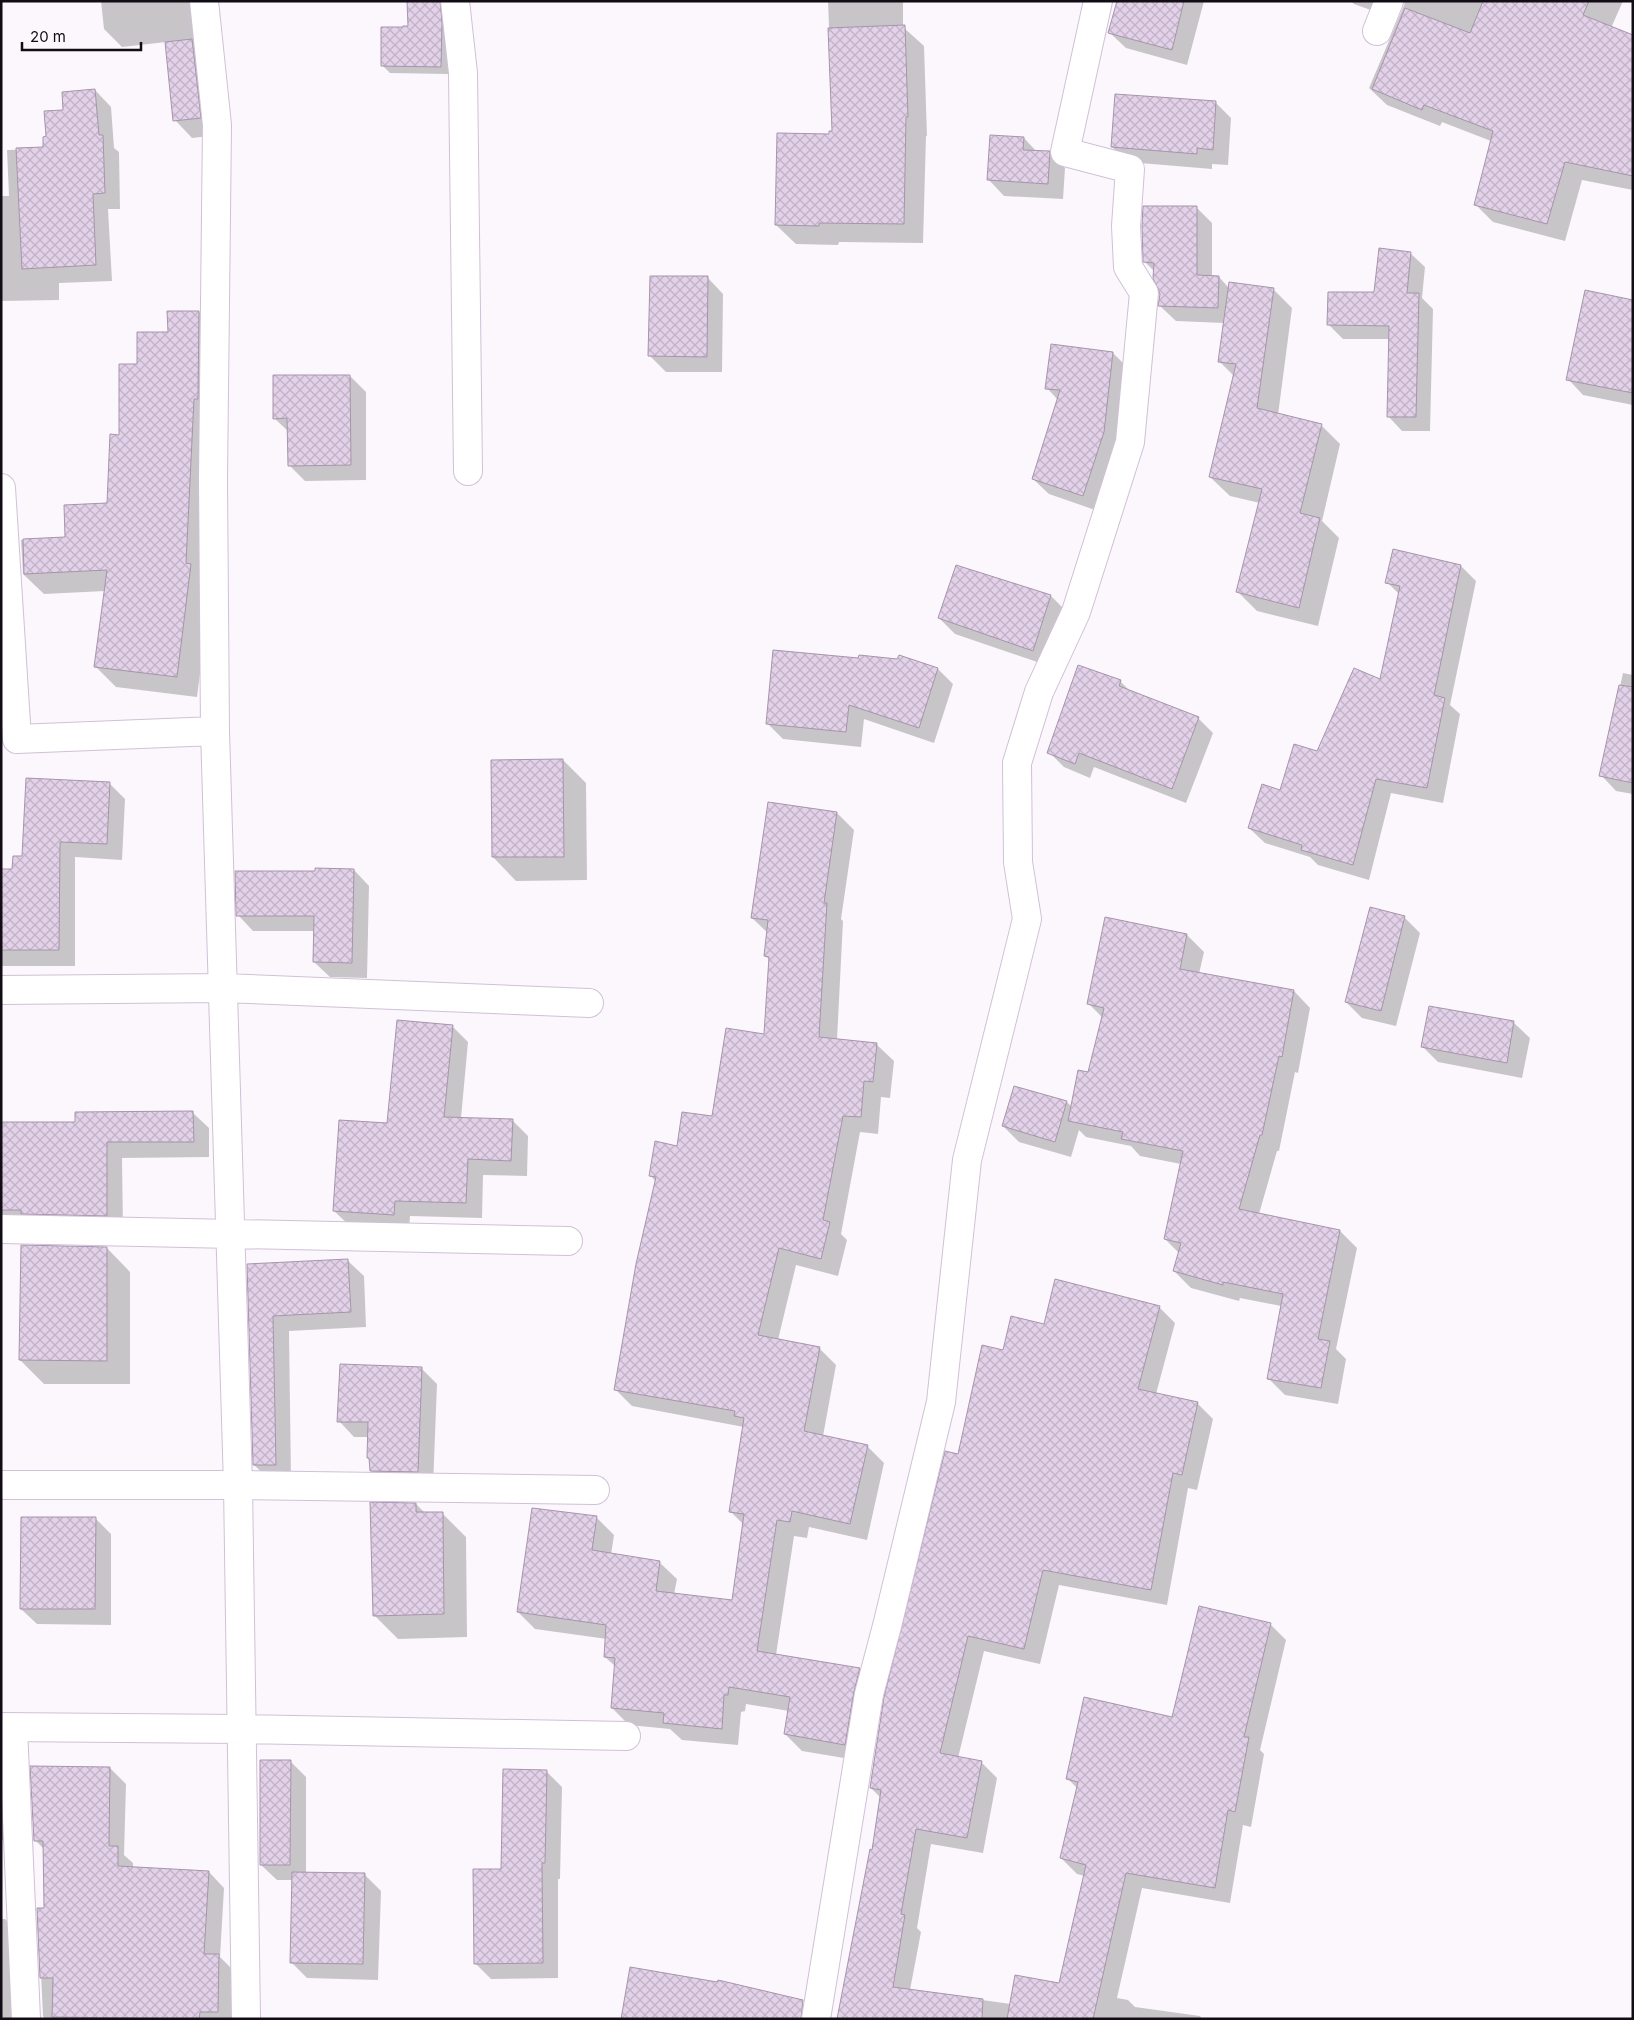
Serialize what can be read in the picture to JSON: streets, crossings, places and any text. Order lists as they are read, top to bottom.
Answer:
{
  "scale_bar": "20 m"
}
